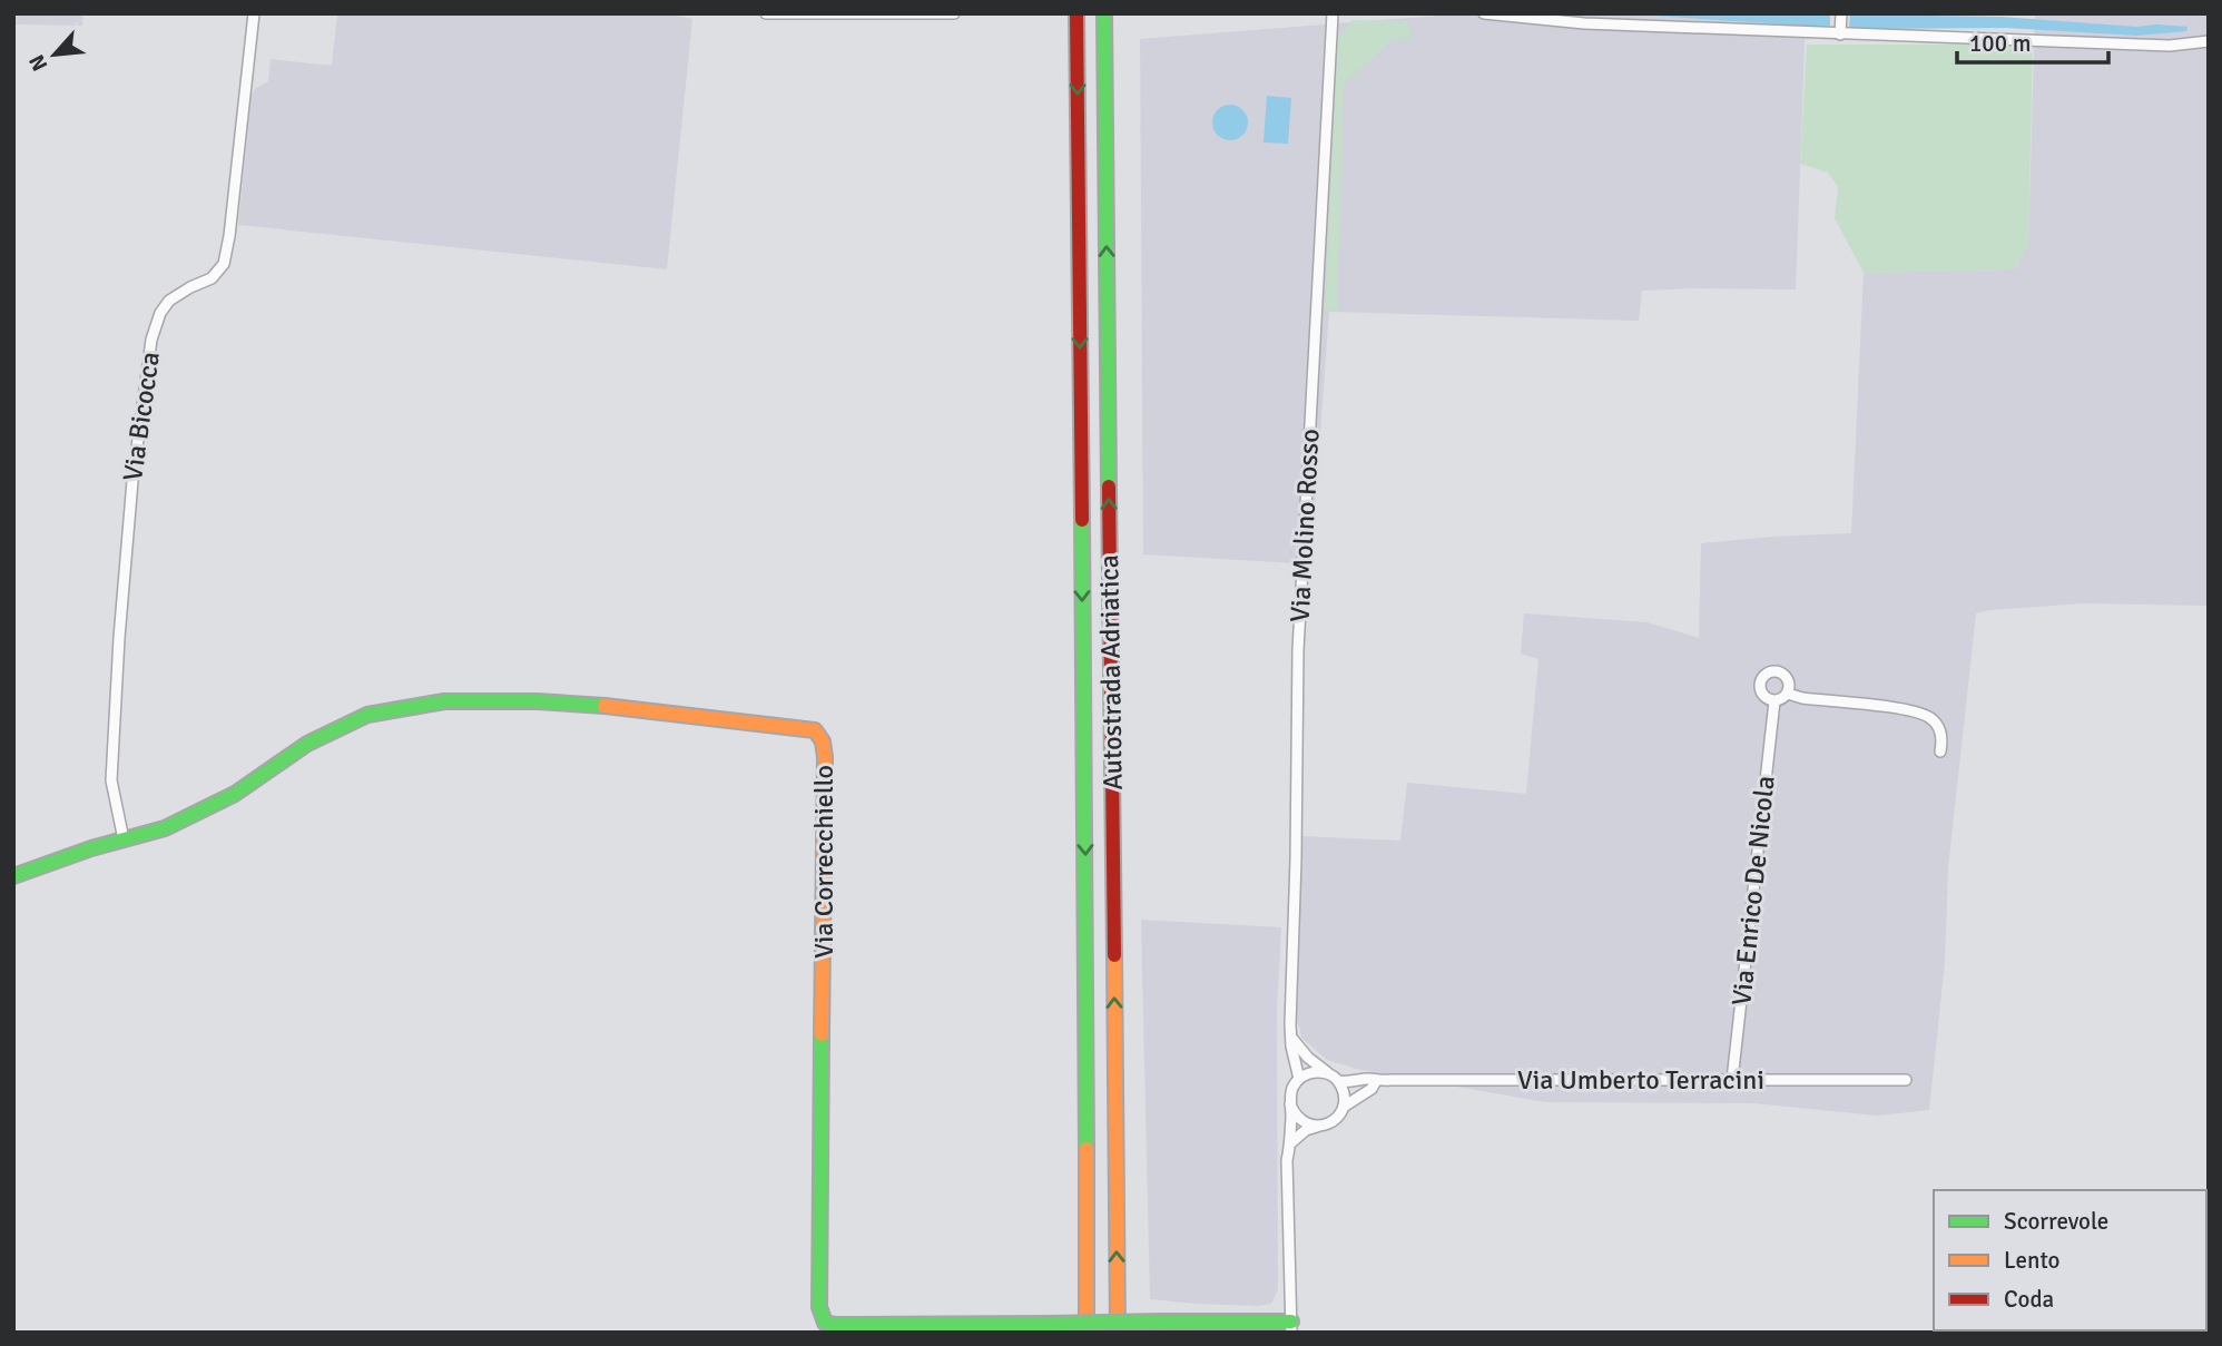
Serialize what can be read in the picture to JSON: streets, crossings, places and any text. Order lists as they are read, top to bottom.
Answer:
{
  "streets": {
    "main road": ["Autostrada Adriatica", "Via Correcchiello"],
    "street": [
      "Via Bicocca",
      "Via Molino Rosso",
      "Via Enrico De Nicola",
      "Via Umberto Terracini"
    ]
  },
  "crossings": [
    ["Via Bicocca", "Via Correcchiello"],
    ["Via Molino Rosso", "Via Umberto Terracini"],
    ["Via Enrico De Nicola", "Via Umberto Terracini"]
  ],
  "legend": ["Scorrevole", "Lento", "Coda"],
  "scale_bar": "100 m",
  "north": "bottom left"
}
